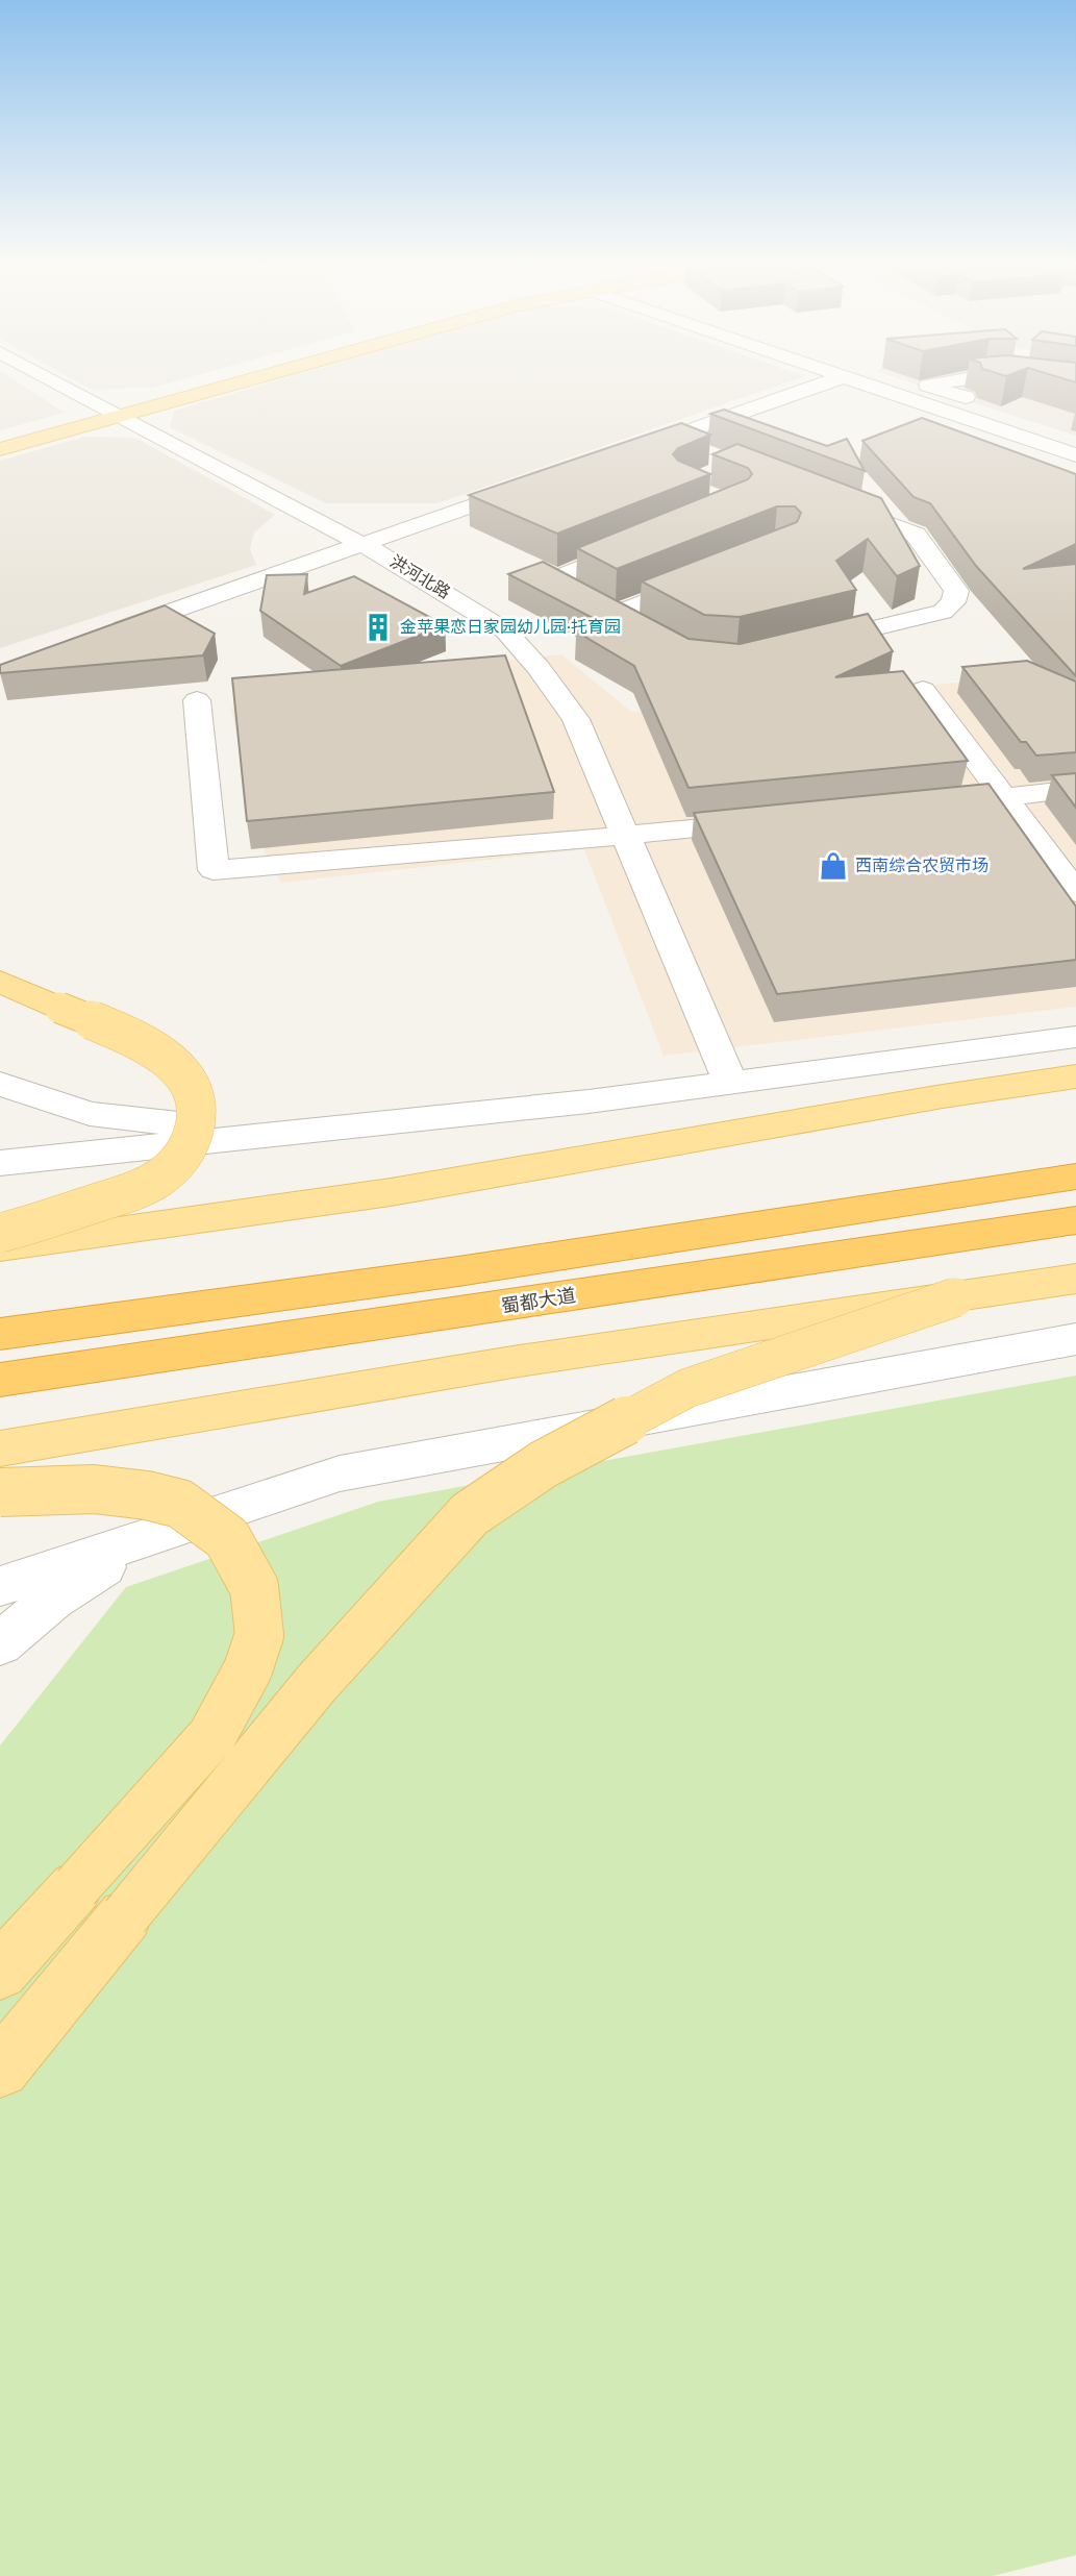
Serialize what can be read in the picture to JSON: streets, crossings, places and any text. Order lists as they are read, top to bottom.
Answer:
{
  "streets": {
    "highway": ["蜀都大道"],
    "street": ["洪河北路"]
  },
  "places": {
    "building": ["金苹果恋日家园幼儿园·托育园"],
    "shop": ["西南综合农贸市场"]
  }
}
